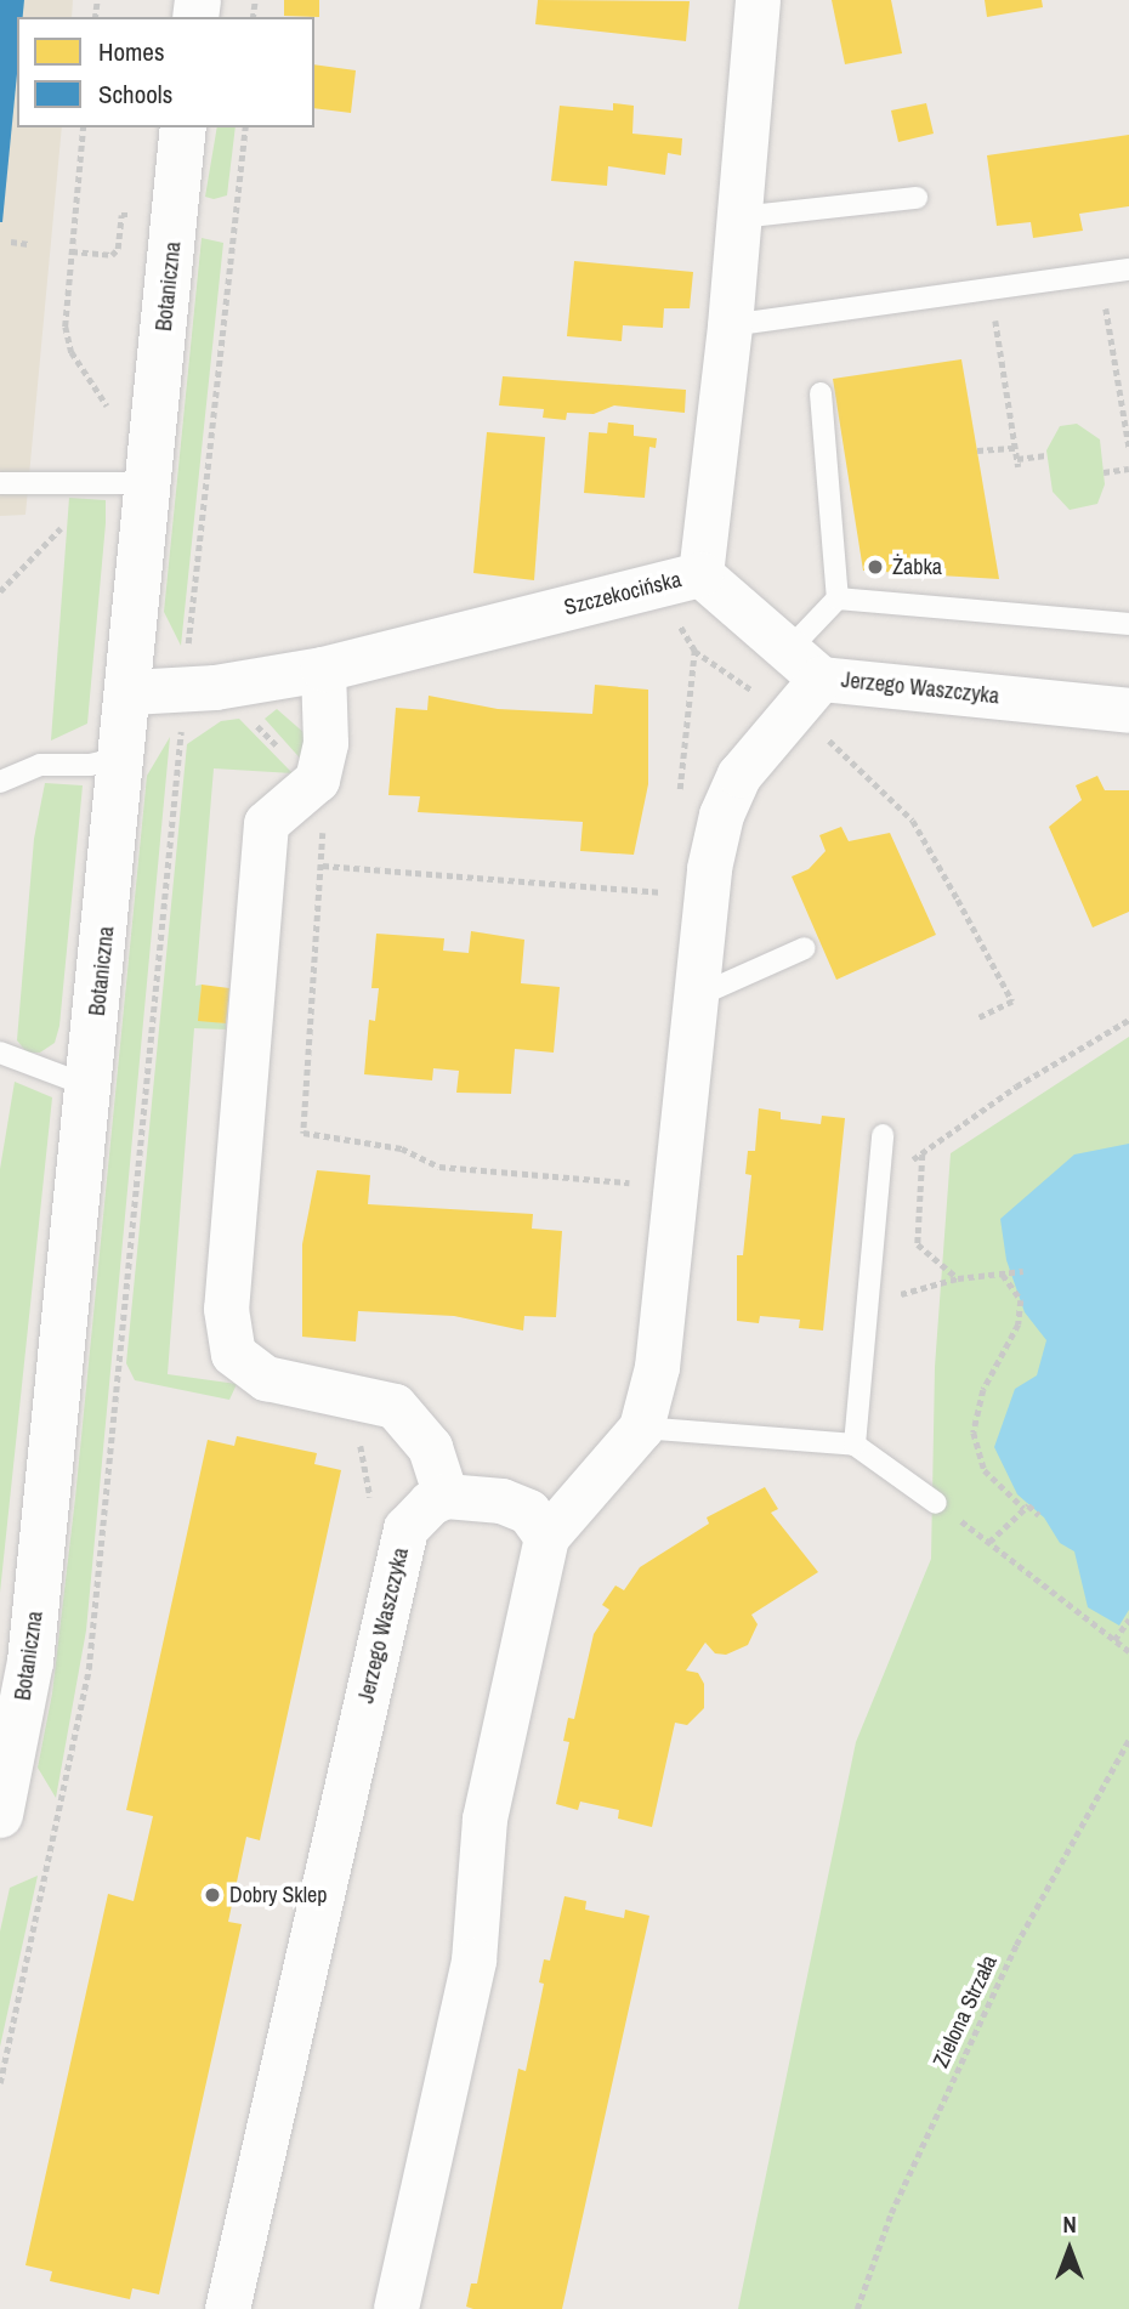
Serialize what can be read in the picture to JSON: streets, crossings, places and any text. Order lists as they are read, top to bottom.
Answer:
{
  "streets": {
    "main road": ["Botaniczna"],
    "street": ["Szczekocińska", "Jerzego Waszczyka"],
    "path": ["Zielona Strzała"]
  },
  "crossings": [
    ["Botaniczna", "Szczekocińska"],
    ["Szczekocińska", "Jerzego Waszczyka"]
  ],
  "places": ["Żabka", "Dobry Sklep"],
  "legend": ["Homes", "Schools"],
  "north": "top"
}
